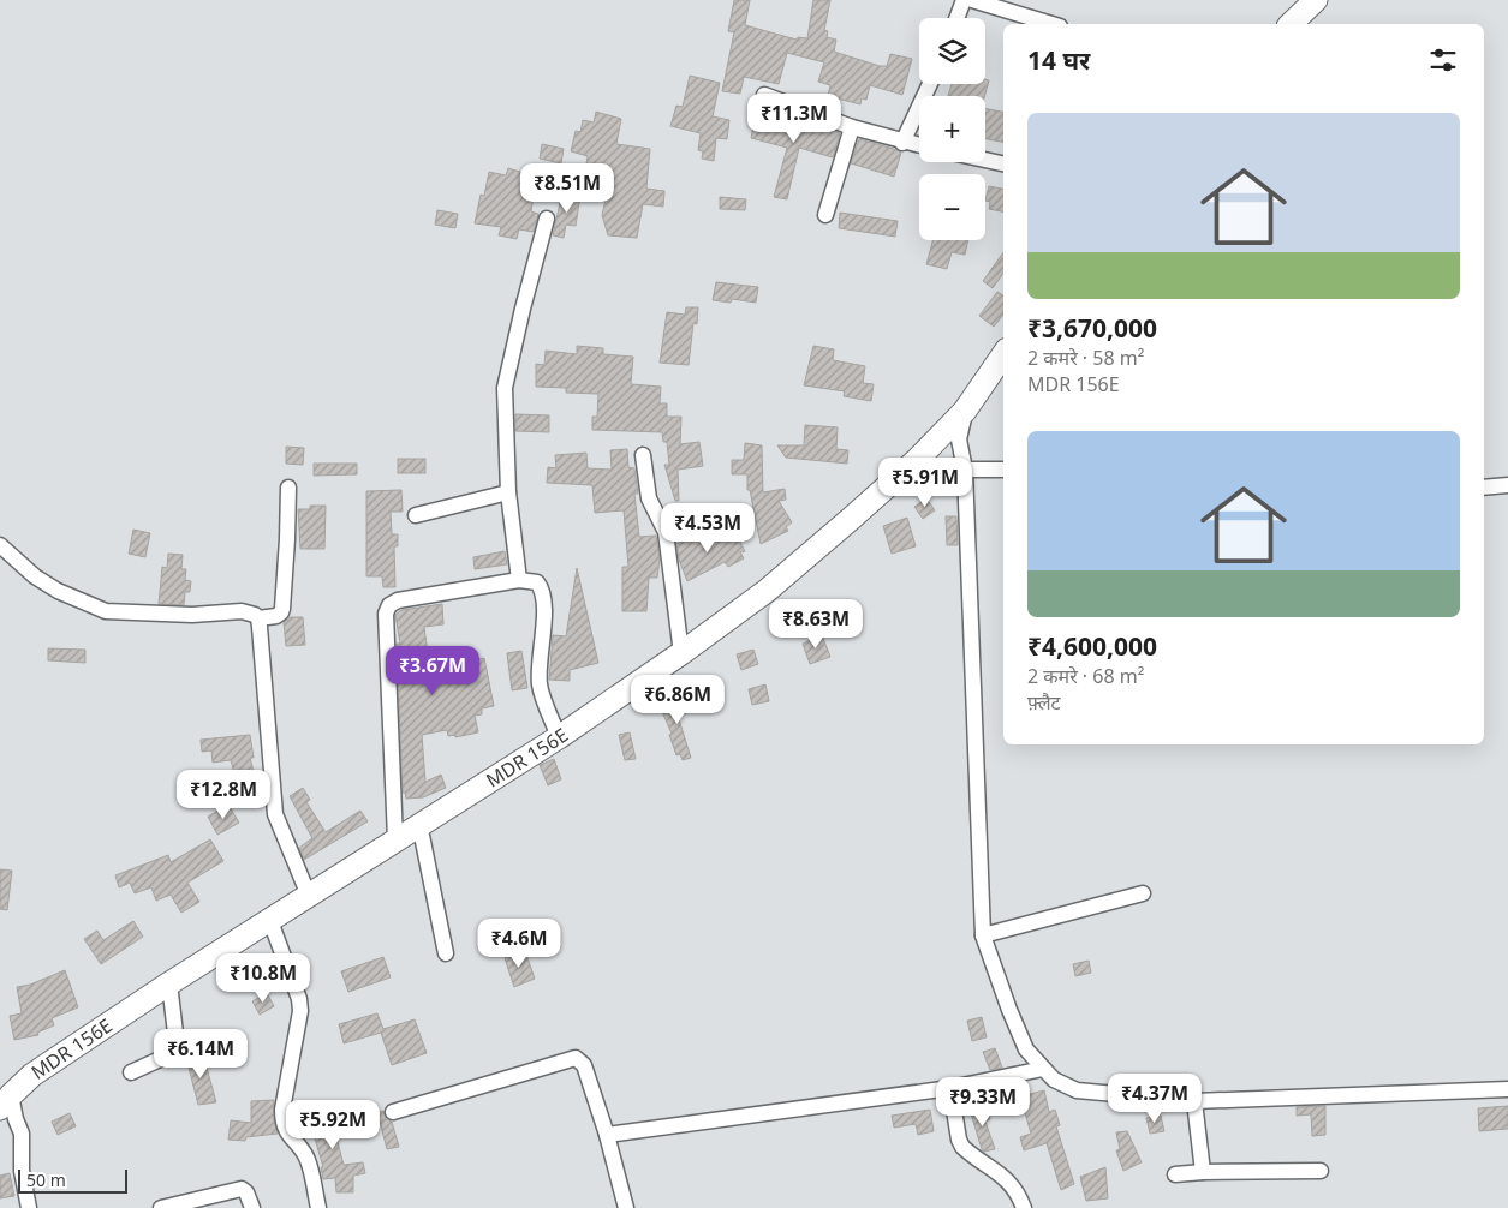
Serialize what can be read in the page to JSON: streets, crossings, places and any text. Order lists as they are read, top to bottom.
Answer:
{
  "streets": {
    "main road": ["MDR 156E"]
  },
  "scale_bar": "50 m",
  "page": {
    "map_buttons": ["+", "−"],
    "heading": "14 घर",
    "price": [
      "₹11.3M",
      "₹8.51M",
      "₹5.91M",
      "₹4.53M",
      "₹8.63M",
      "₹3.67M",
      "₹6.86M",
      "₹12.8M",
      "₹4.6M",
      "₹10.8M",
      "₹6.14M",
      "₹4.37M",
      "₹9.33M",
      "₹5.92M"
    ],
    "list": [
      {
        "name": "₹3,670,000",
        "note": "2 कमरे · 58 m² · MDR 156E"
      },
      {
        "name": "₹4,600,000",
        "note": "2 कमरे · 68 m² · फ़्लैट"
      }
    ],
    "scale": "50 m"
  }
}
